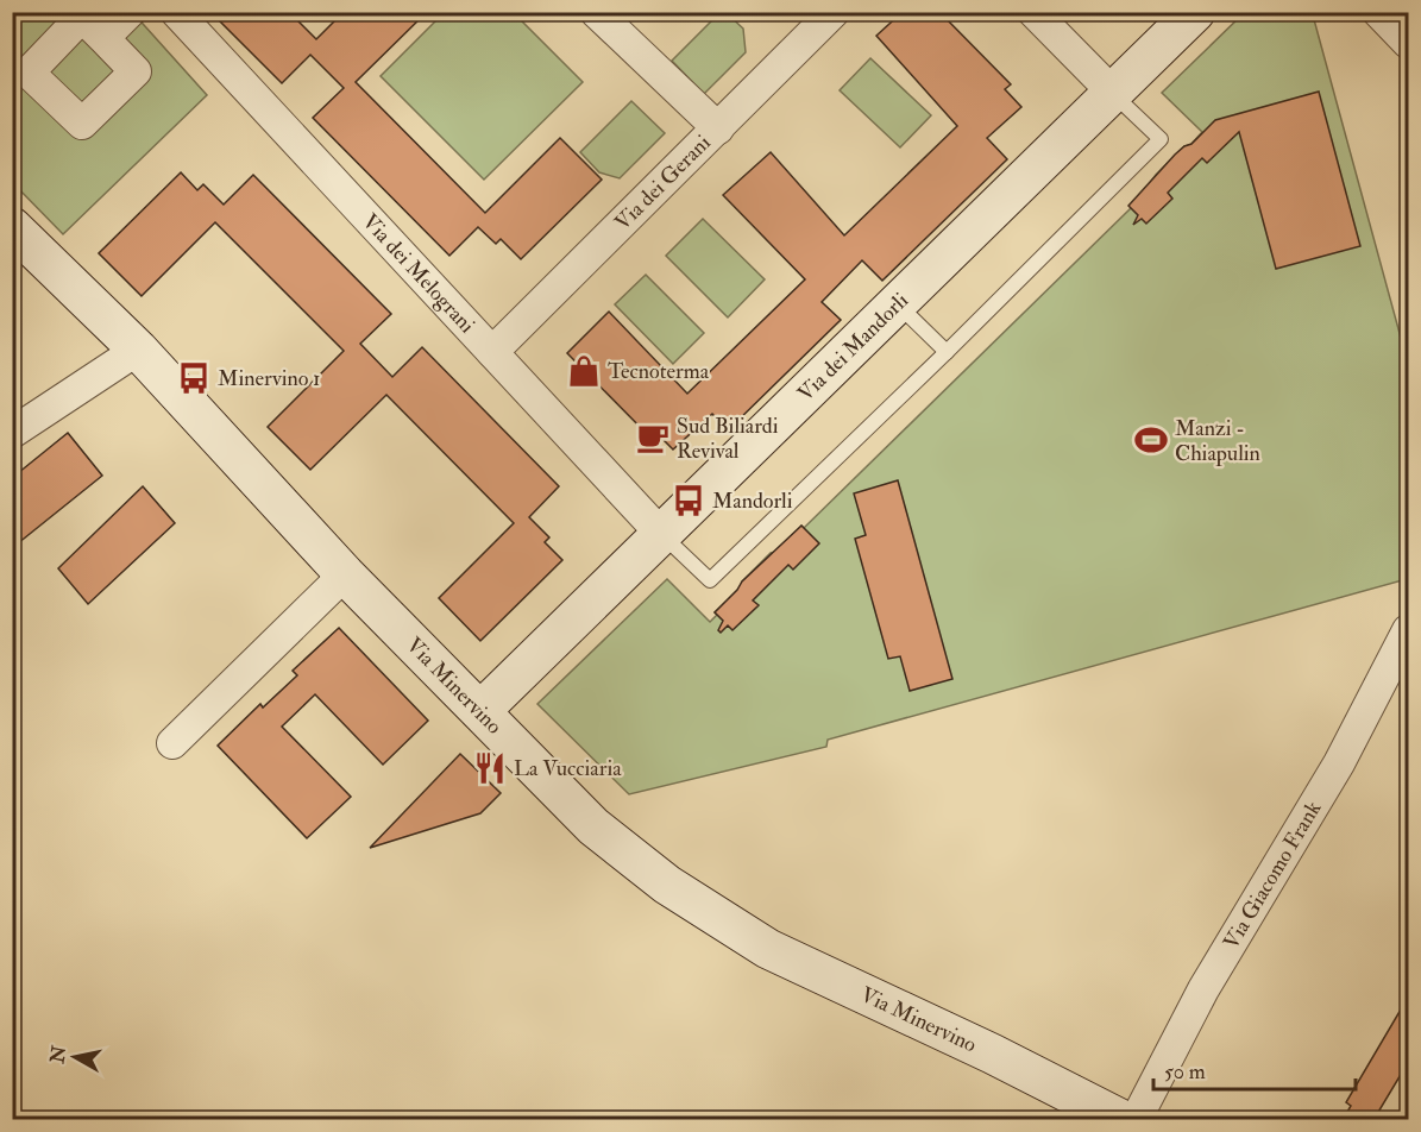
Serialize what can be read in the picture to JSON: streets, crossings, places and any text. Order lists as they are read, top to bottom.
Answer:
{
  "streets": {
    "main road": ["Via dei Mandorli", "Via Minervino"],
    "street": ["Via dei Gerani", "Via dei Melograni", "Via Giacomo Frank"]
  },
  "crossings": [
    ["Via dei Gerani", "Via dei Melograni"],
    ["Via dei Melograni", "Via dei Mandorli"],
    ["Via dei Mandorli", "Via Minervino"]
  ],
  "places": {
    "shop": ["Tecnoterma"],
    "bus stop": ["Minervino 1", "Mandorli"],
    "cafe": ["Sud Biliardi Revival"],
    "sports": ["Manzi - Chiapulin"],
    "restaurant": ["La Vucciaria"]
  },
  "scale_bar": "50 m",
  "north": "left"
}
